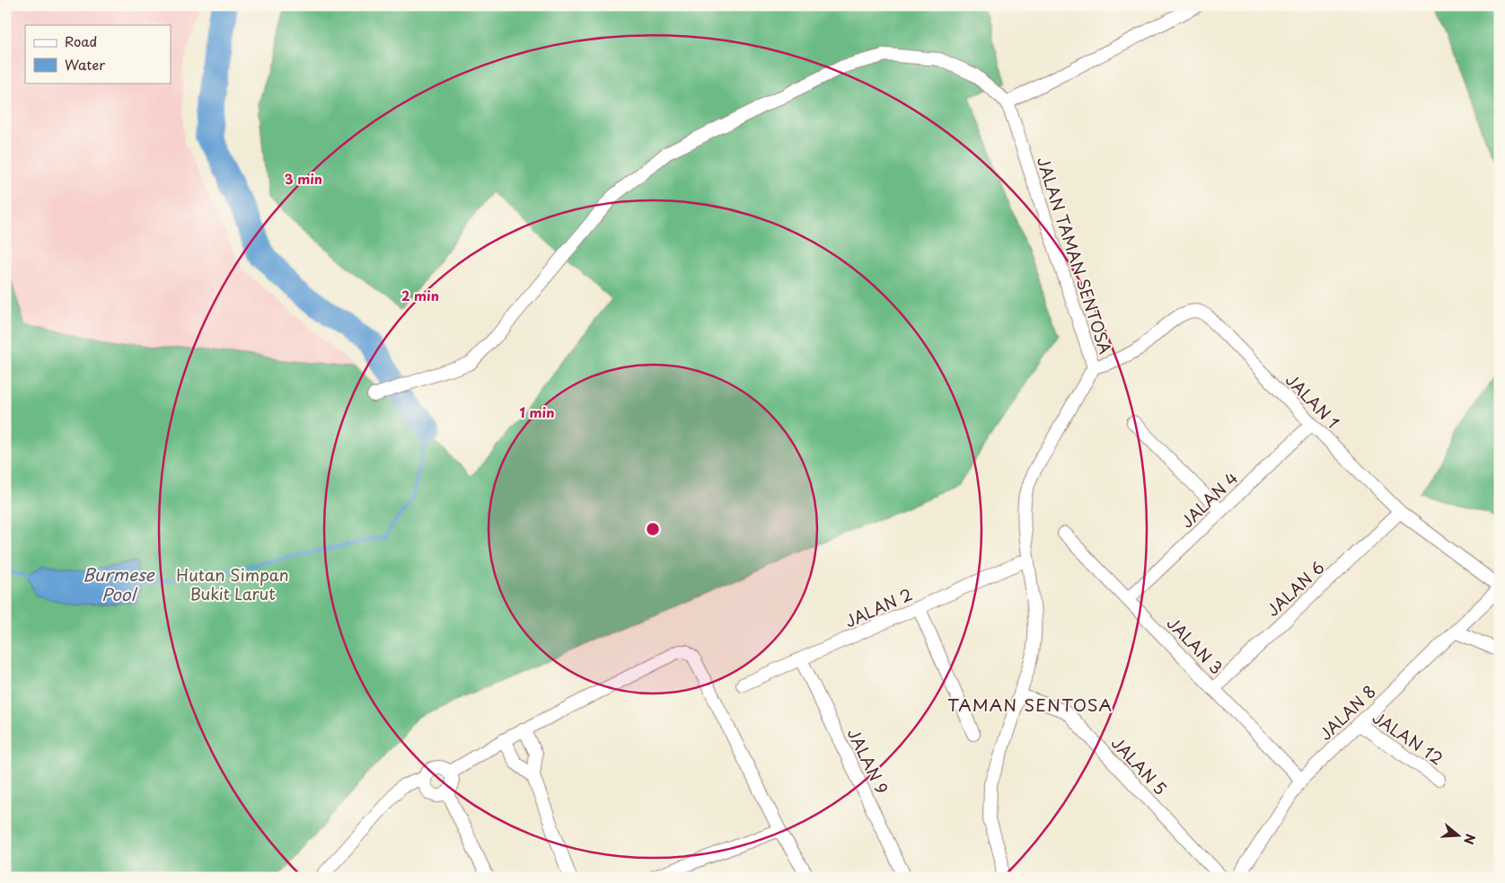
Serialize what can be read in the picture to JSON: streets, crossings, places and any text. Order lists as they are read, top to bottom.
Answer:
{
  "streets": {
    "street": [
      "JALAN TAMAN SENTOSA",
      "JALAN 1",
      "JALAN 4",
      "JALAN 6",
      "JALAN 2",
      "JALAN 3",
      "JALAN 8",
      "JALAN 12",
      "JALAN 9",
      "JALAN 5"
    ]
  },
  "crossings": [
    ["JALAN TAMAN SENTOSA", "JALAN 1"],
    ["JALAN TAMAN SENTOSA", "JALAN 2"],
    ["JALAN TAMAN SENTOSA", "JALAN 5"],
    ["JALAN 1", "JALAN 4"],
    ["JALAN 1", "JALAN 6"],
    ["JALAN 1", "JALAN 8"],
    ["JALAN 4", "JALAN 3"],
    ["JALAN 6", "JALAN 3"],
    ["JALAN 2", "JALAN 9"],
    ["JALAN 3", "JALAN 8"],
    ["JALAN 8", "JALAN 12"]
  ],
  "districts": ["TAMAN SENTOSA"],
  "water": ["Burmese Pool"],
  "parks": ["Hutan Simpan Bukit Larut"],
  "legend": ["Road", "Water"],
  "north": "right",
  "rings": ["3 min", "2 min", "1 min"]
}
